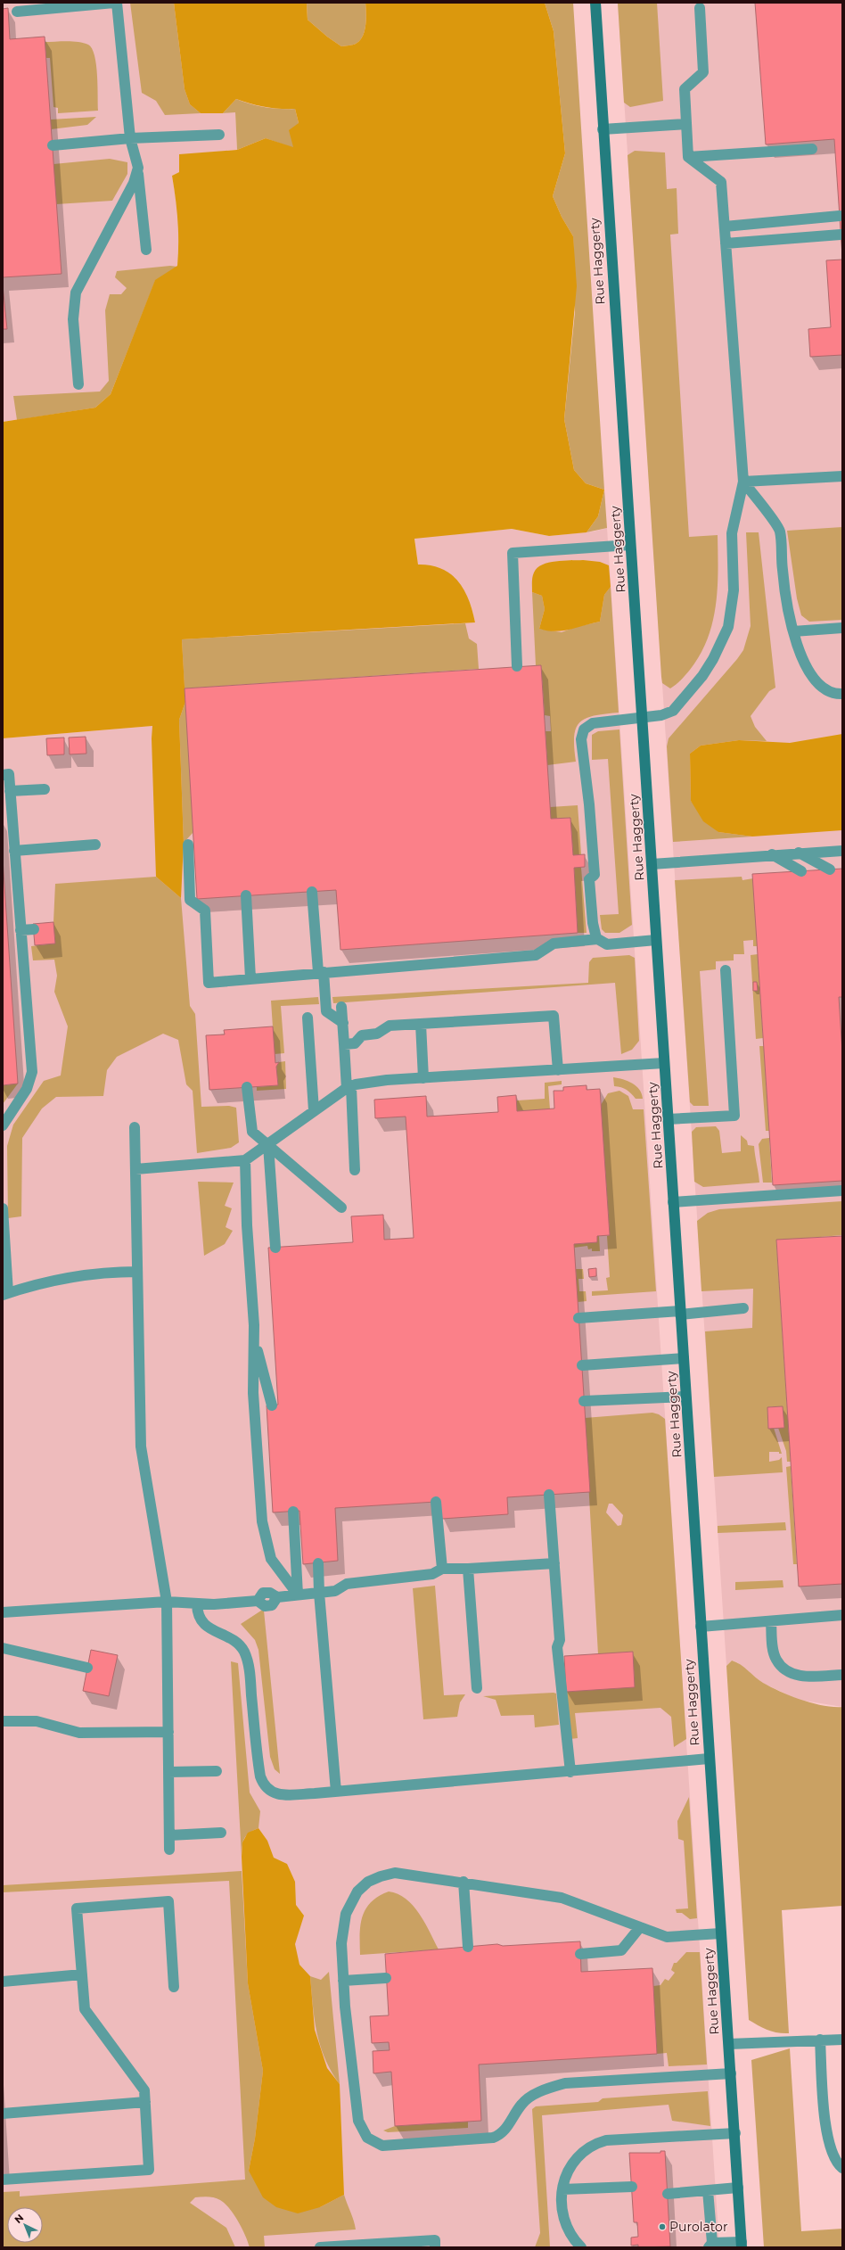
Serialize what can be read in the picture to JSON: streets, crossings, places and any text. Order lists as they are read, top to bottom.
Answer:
{
  "streets": {
    "street": ["Rue Haggerty"]
  },
  "places": ["Purolator"],
  "north": "top left"
}
